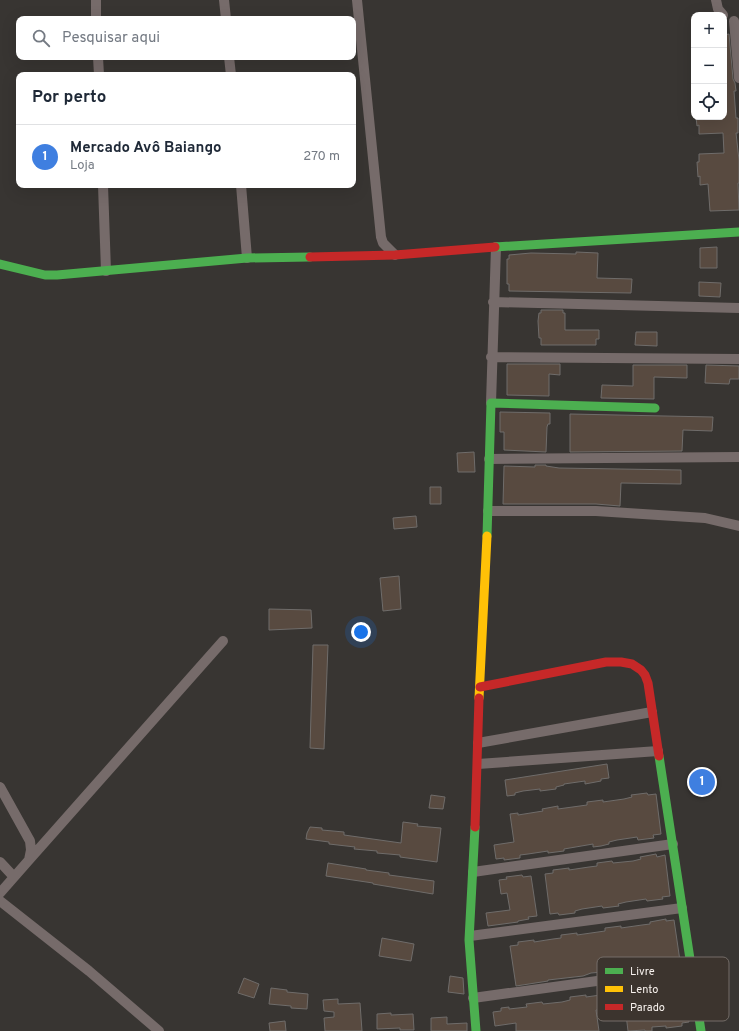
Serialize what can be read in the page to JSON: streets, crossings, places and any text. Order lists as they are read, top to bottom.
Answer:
{
  "legend": ["Livre", "Lento", "Parado"],
  "page": {
    "map_buttons": ["+", "−"],
    "search": "Pesquisar aqui",
    "heading": "Por perto",
    "list": [
      {
        "mark": "1",
        "name": "Mercado Avô Baiango",
        "note": "Loja",
        "value": "270 m"
      }
    ],
    "pins": "1"
  }
}
